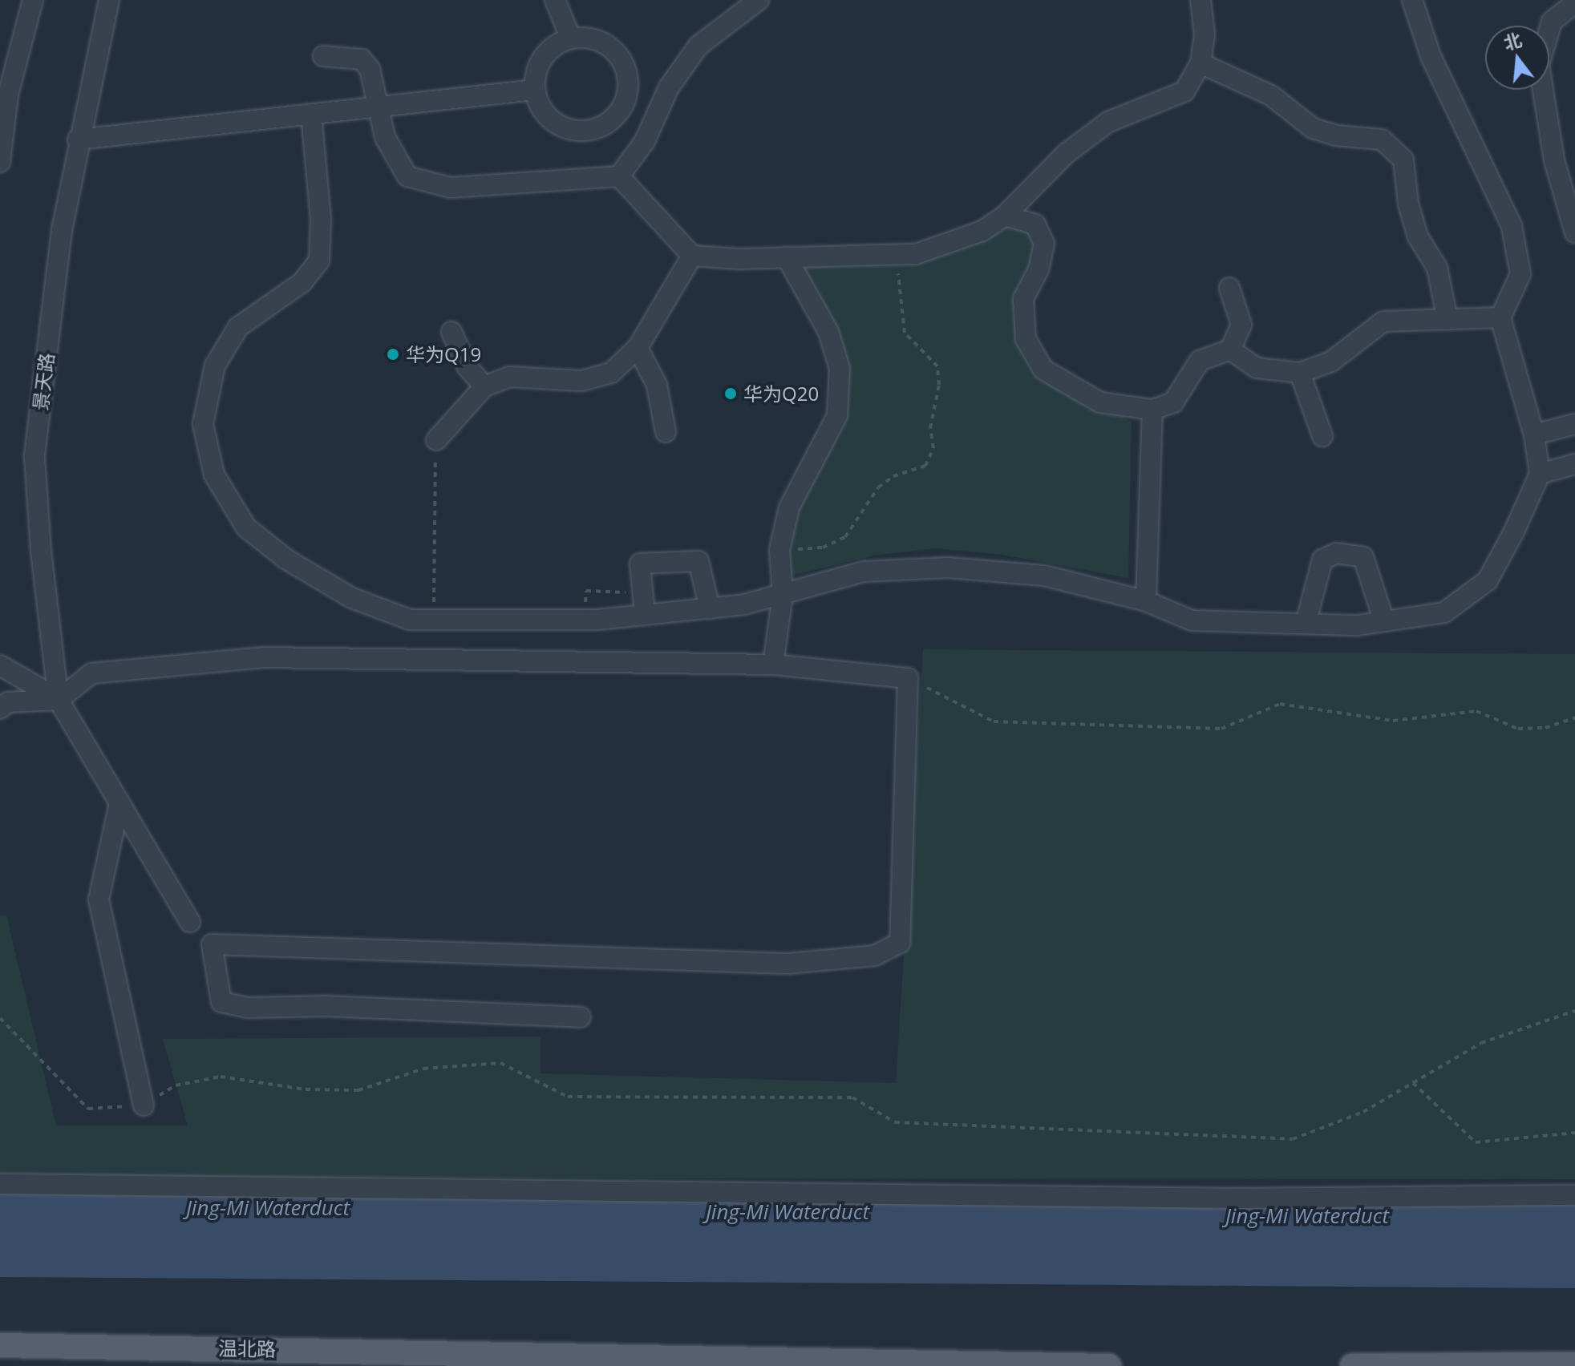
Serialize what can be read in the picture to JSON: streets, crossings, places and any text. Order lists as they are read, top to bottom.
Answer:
{
  "streets": {
    "main road": ["温北路"],
    "street": ["景天路"]
  },
  "water": ["Jing-Mi Waterduct"],
  "places": ["华为Q19", "华为Q20"],
  "north": "top"
}
